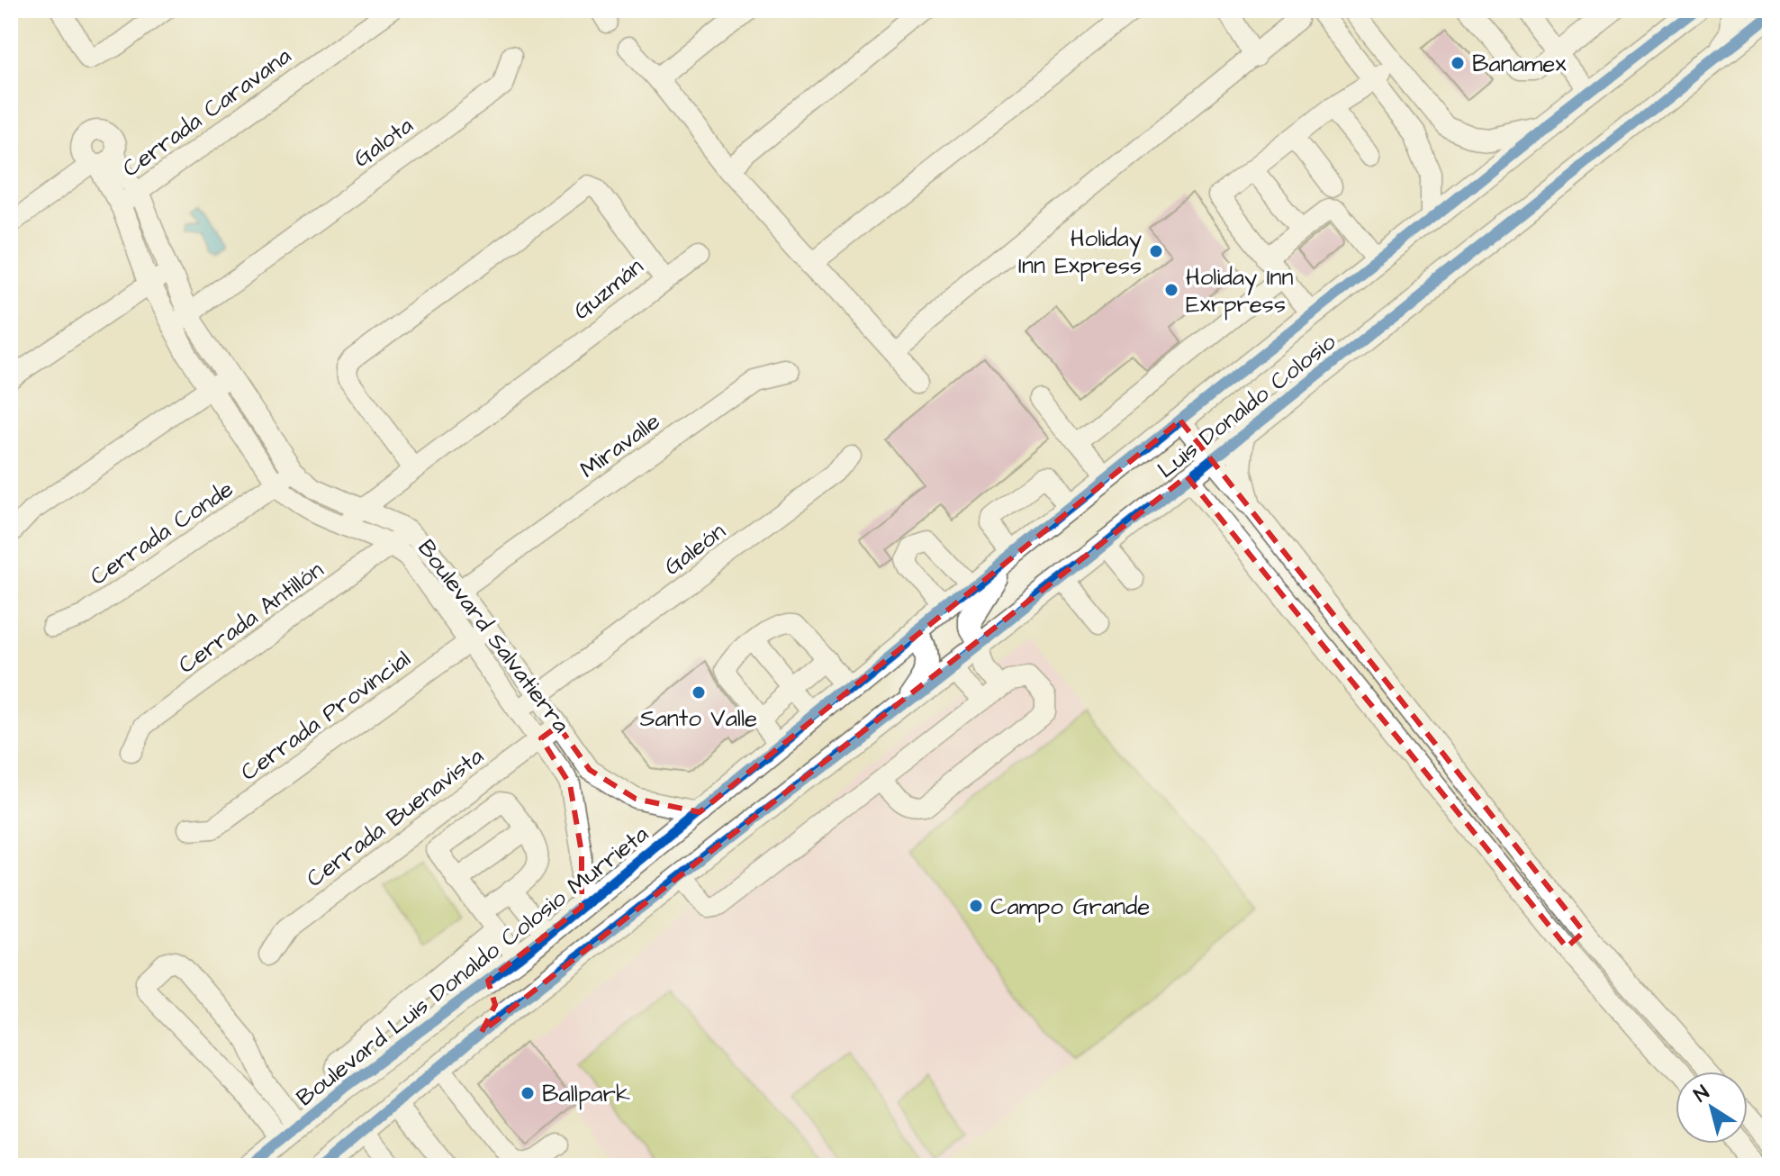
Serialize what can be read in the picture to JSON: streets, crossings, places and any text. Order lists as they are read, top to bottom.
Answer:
{
  "streets": {
    "main road": ["Luis Donaldo Colosio", "Boulevard Luis Donaldo Colosio Murrieta"],
    "street": [
      "Cerrada Caravana",
      "Galota",
      "Guzmán",
      "Miravalle",
      "Cerrada Conde",
      "Galeón",
      "Cerrada Antillón",
      "Boulevard Salvatierra",
      "Cerrada Provincial",
      "Cerrada Buenavista"
    ]
  },
  "crossings": [
    ["Cerrada Caravana", "Boulevard Salvatierra"],
    ["Galota", "Boulevard Salvatierra"],
    ["Luis Donaldo Colosio", "Boulevard Luis Donaldo Colosio Murrieta"],
    ["Miravalle", "Boulevard Salvatierra"],
    ["Cerrada Conde", "Boulevard Salvatierra"],
    ["Galeón", "Boulevard Salvatierra"],
    ["Cerrada Antillón", "Boulevard Salvatierra"],
    ["Boulevard Salvatierra", "Cerrada Provincial"],
    ["Boulevard Salvatierra", "Cerrada Buenavista"],
    ["Boulevard Salvatierra", "Boulevard Luis Donaldo Colosio Murrieta"]
  ],
  "places": [
    "Banamex",
    "Holiday Inn Express",
    "Holiday Inn Exrpress",
    "Santo Valle",
    "Campo Grande",
    "Ballpark"
  ],
  "north": "top left"
}
